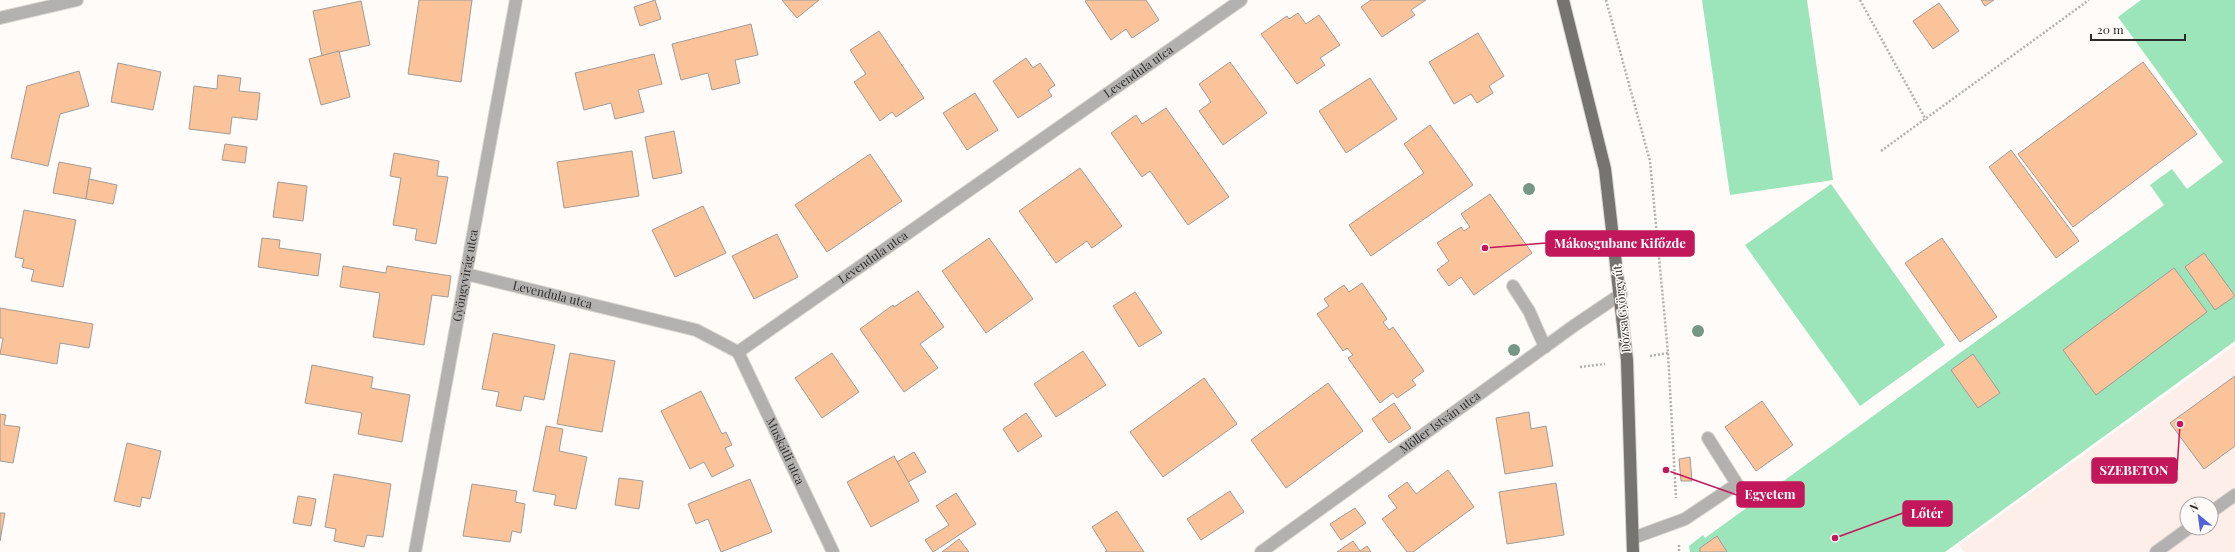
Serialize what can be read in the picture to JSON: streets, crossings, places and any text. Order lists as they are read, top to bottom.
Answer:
{
  "streets": {
    "main road": ["Dózsa György út"],
    "street": [
      "Levendula utca",
      "Gyöngyvirág utca",
      "Möller István utca",
      "Muskátli utca"
    ]
  },
  "crossings": [
    ["Levendula utca", "Gyöngyvirág utca"],
    ["Levendula utca", "Muskátli utca"],
    ["Dózsa György út", "Möller István utca"]
  ],
  "places": [
    "Mákosgubanc Kifőzde",
    "SZEBETON",
    "Egyetem",
    "Lőtér"
  ],
  "scale_bar": "20 m",
  "north": "top left"
}
